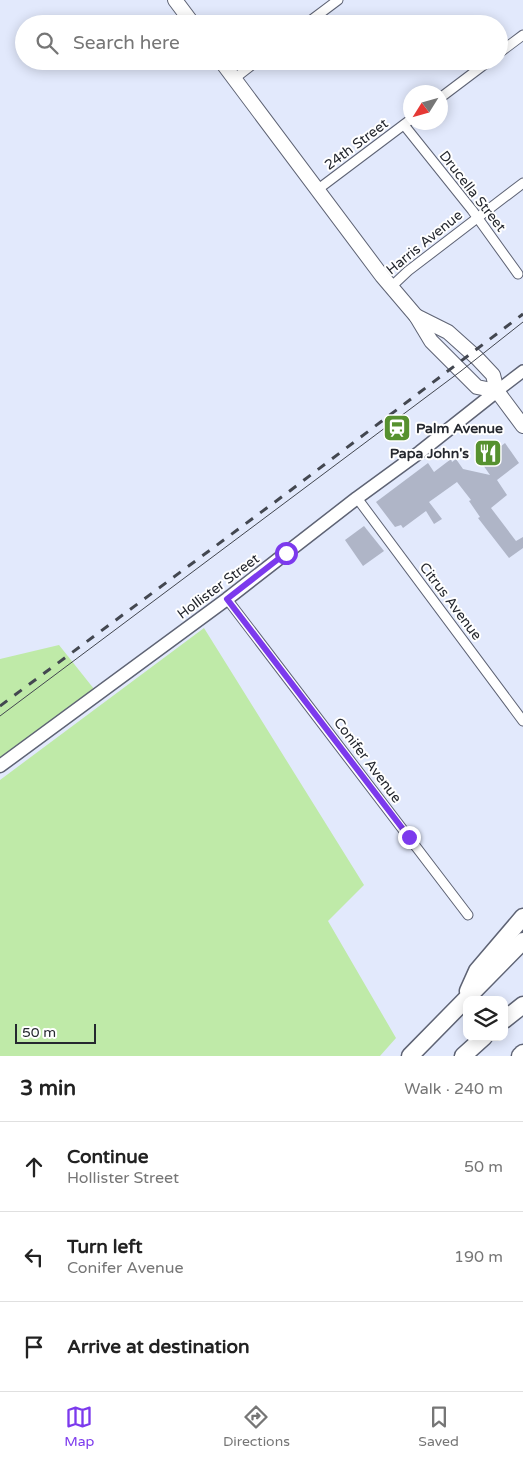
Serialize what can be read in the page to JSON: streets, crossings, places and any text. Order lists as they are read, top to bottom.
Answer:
{
  "streets": {
    "main road": ["Hollister Street"],
    "street": [
      "24th Street",
      "Drucella Street",
      "Harris Avenue",
      "Citrus Avenue",
      "Conifer Avenue"
    ]
  },
  "crossings": [
    ["Drucella Street", "Harris Avenue"],
    ["Hollister Street", "Citrus Avenue"],
    ["Hollister Street", "Conifer Avenue"]
  ],
  "places": {
    "station": ["Palm Avenue"],
    "restaurant": ["Papa John's"]
  },
  "scale_bar": "50 m",
  "north": "bottom left",
  "page": {
    "search": "Search here",
    "scale": "50 m",
    "heading": ["3 min", "Walk · 240 m"],
    "list": [
      ["Continue", "Hollister Street", "50 m"],
      ["Turn left", "Conifer Avenue", "190 m"],
      "Arrive at destination"
    ],
    "nav": ["Map", "Directions", "Saved"]
  }
}
